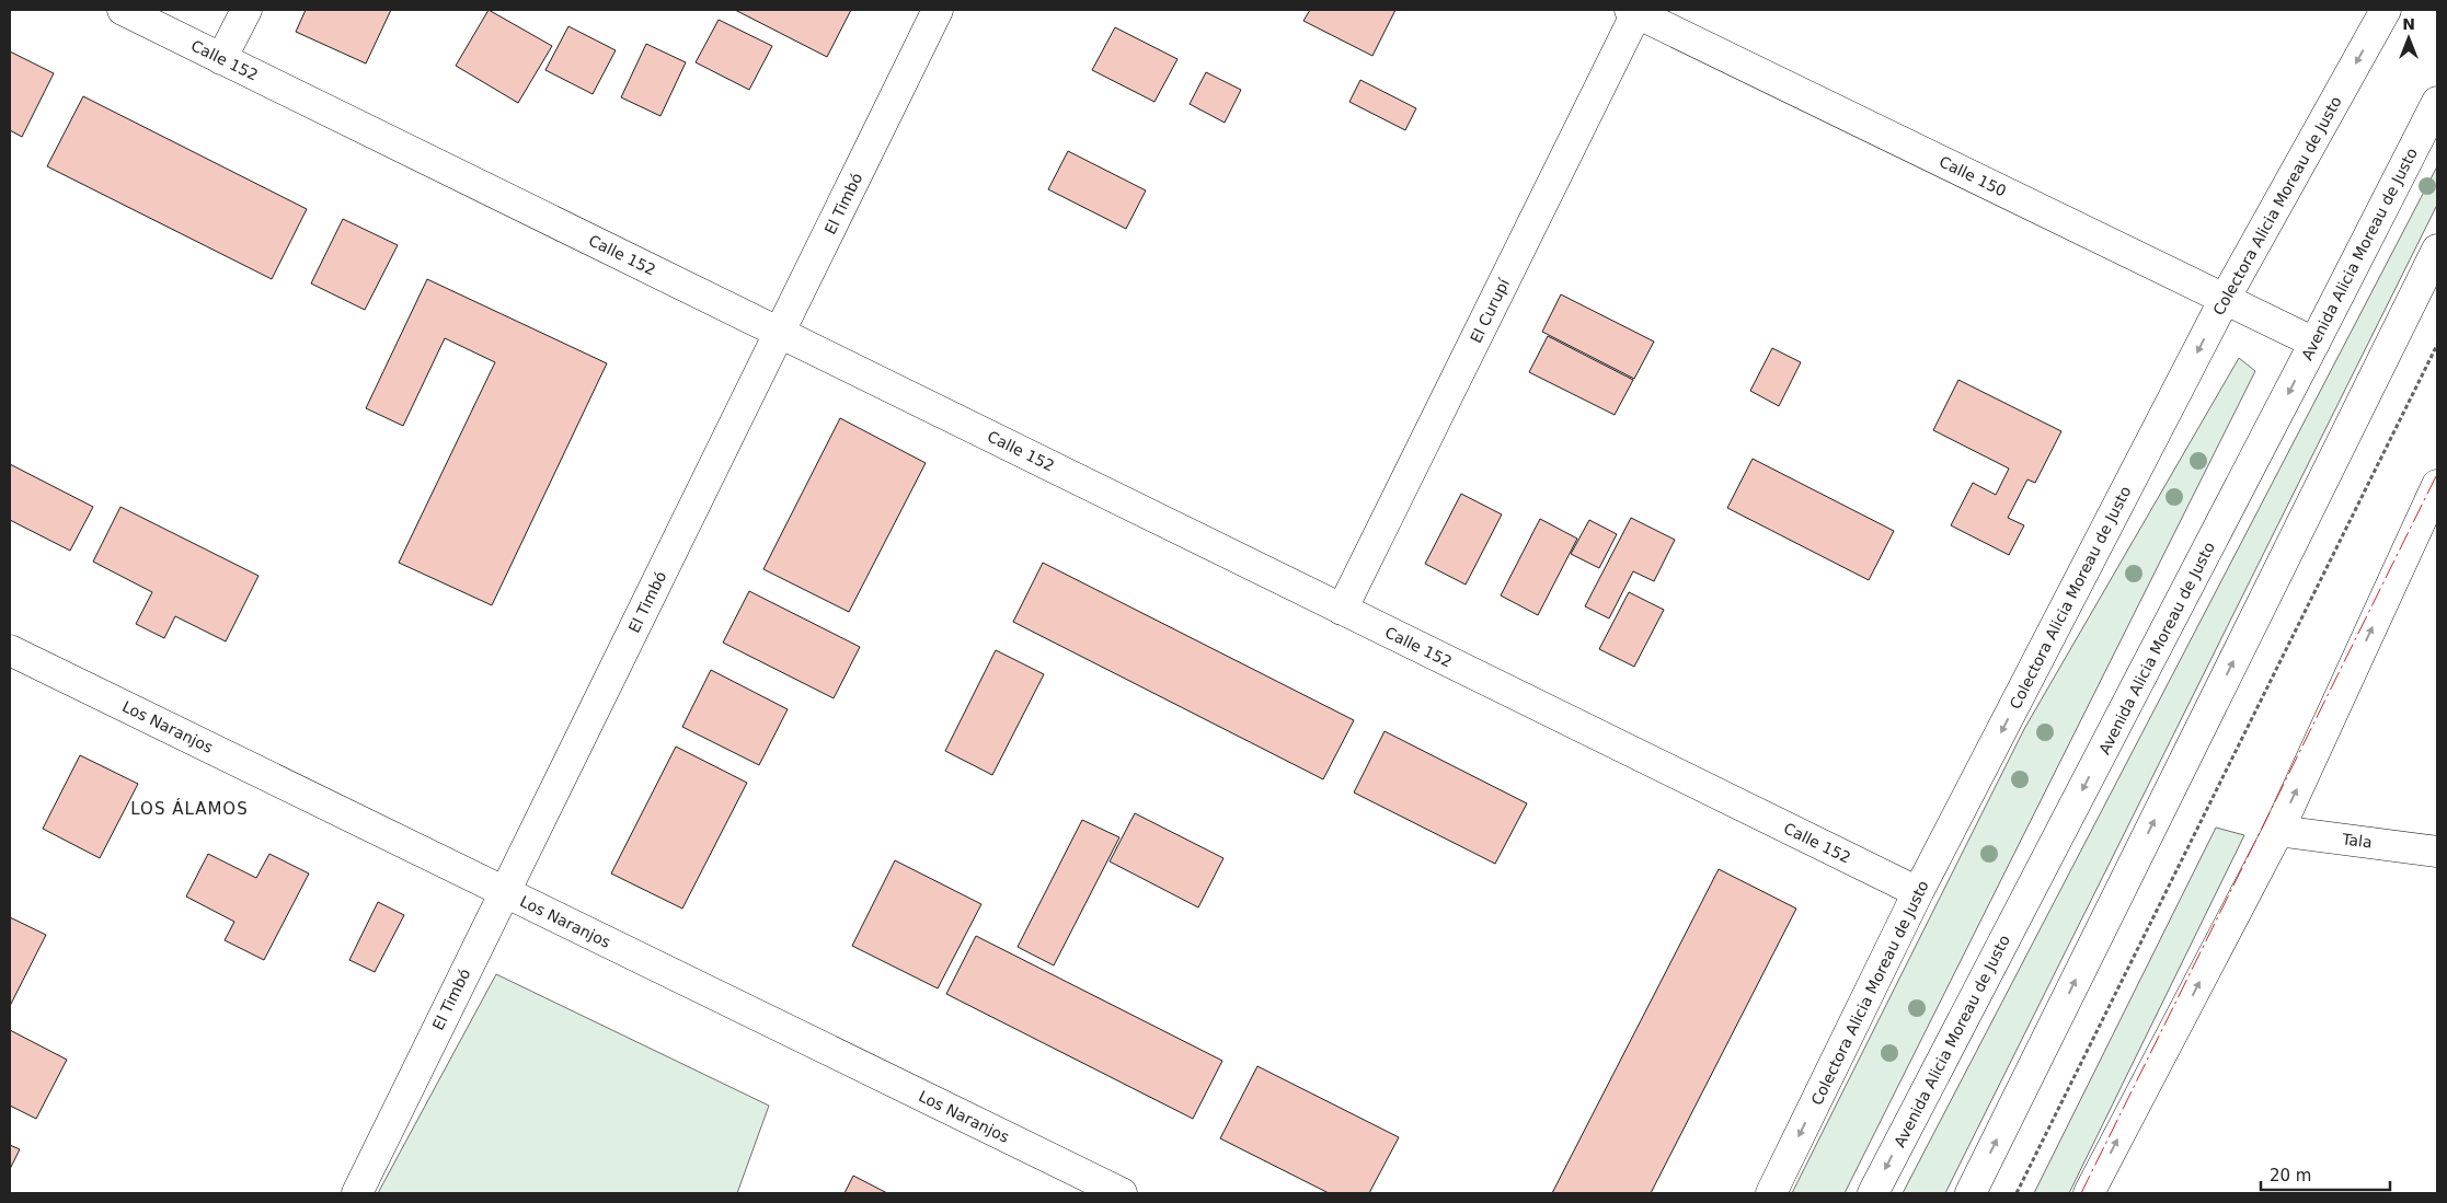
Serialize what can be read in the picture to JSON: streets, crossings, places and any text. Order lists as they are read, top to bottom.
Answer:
{
  "streets": {
    "street": [
      "Calle 152",
      "Calle 150",
      "El Timbó",
      "Colectora Alicia Moreau de Justo",
      "Avenida Alicia Moreau de Justo",
      "El Curupí",
      "Los Naranjos",
      "Tala"
    ]
  },
  "crossings": [
    ["Calle 152", "El Timbó"],
    ["Calle 152", "Colectora Alicia Moreau de Justo"],
    ["Calle 152", "El Curupí"],
    ["Calle 150", "Colectora Alicia Moreau de Justo"],
    ["Calle 150", "Avenida Alicia Moreau de Justo"],
    ["Calle 150", "El Curupí"],
    ["El Timbó", "Los Naranjos"]
  ],
  "districts": ["LOS ÁLAMOS"],
  "scale_bar": "20 m",
  "north": "top"
}
